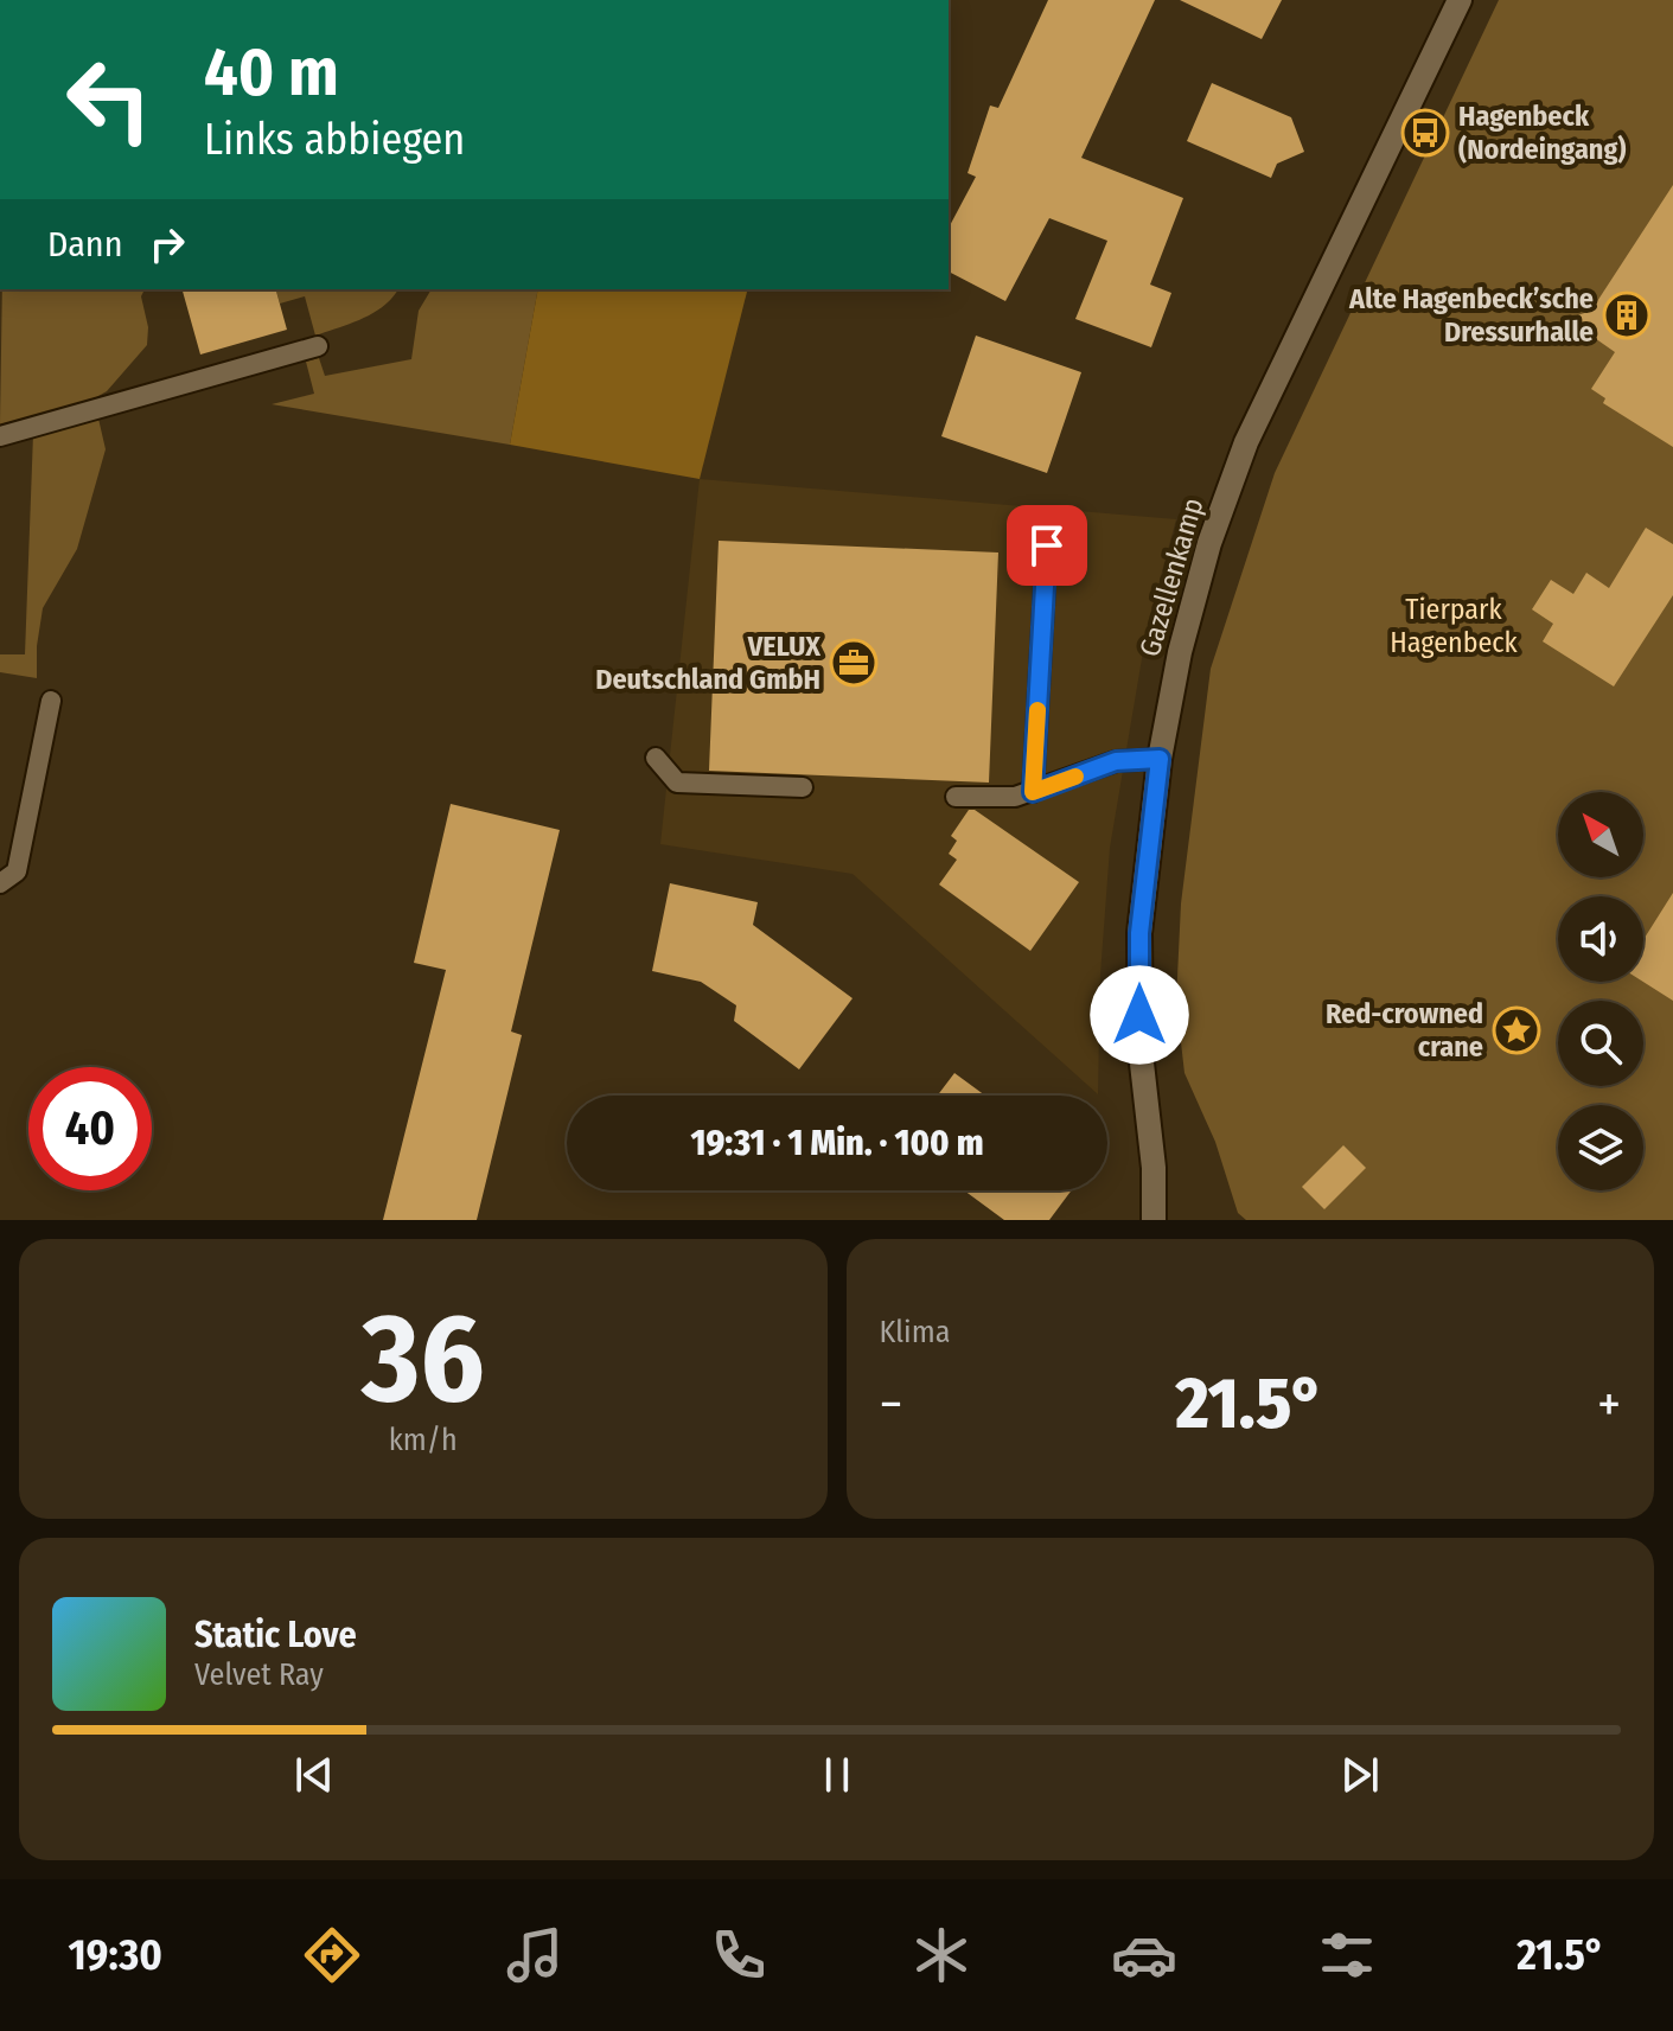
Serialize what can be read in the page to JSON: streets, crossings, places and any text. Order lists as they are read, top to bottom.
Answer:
{
  "streets": {
    "street": ["Gazellenkamp"]
  },
  "parks": ["Tierpark Hagenbeck"],
  "places": {
    "bus stop": ["Hagenbeck (Nordeingang)"],
    "building": ["Alte Hagenbeck’sche Dressurhalle"],
    "office": ["VELUX Deutschland GmbH"],
    "place": ["Red-crowned crane"]
  },
  "north": "top left",
  "page": {
    "turn": ["40 m", "Links abbiegen"],
    "then": "Dann",
    "limit": "40",
    "trip": "19:31 · 1 Min. · 100 m",
    "tile": [
      ["36", "km/h"],
      "Klima"
    ],
    "heat": ["−", "21.5°", "+"],
    "song": ["Static Love", "Velvet Ray"],
    "tabs": ["19:30", "21.5°"]
  }
}
